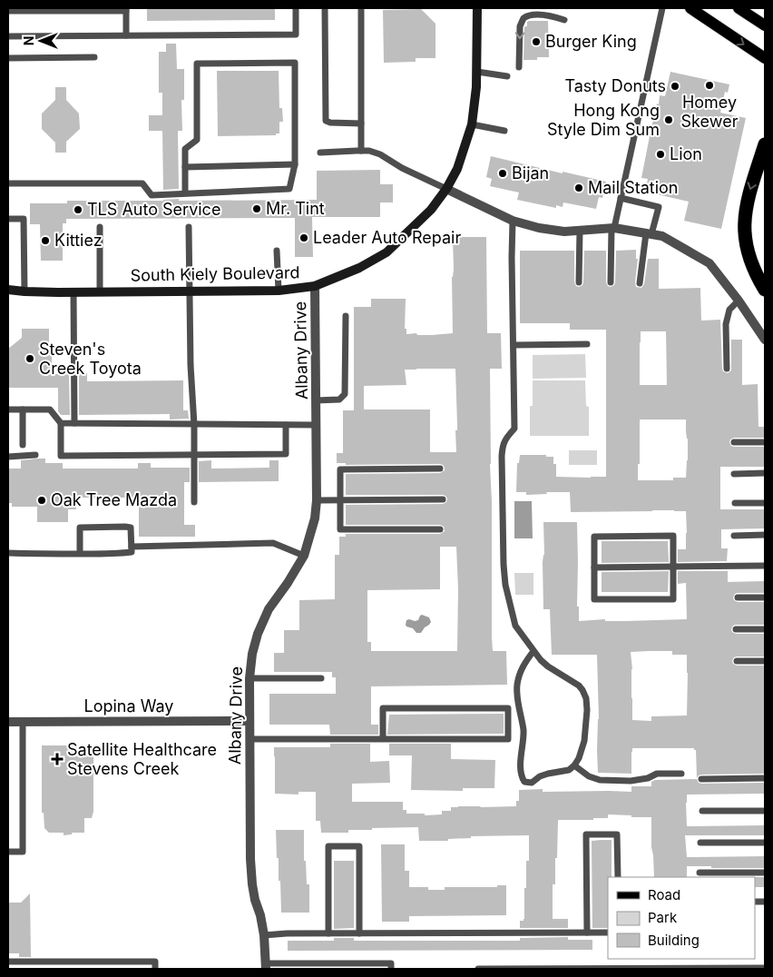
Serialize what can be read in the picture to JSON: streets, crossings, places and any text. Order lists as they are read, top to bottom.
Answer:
{
  "streets": {
    "main road": ["South Kiely Boulevard"],
    "street": ["Albany Drive", "Lopina Way"]
  },
  "crossings": [
    ["South Kiely Boulevard", "Albany Drive"],
    ["Albany Drive", "Lopina Way"]
  ],
  "places": {
    "other": [
      "Burger King",
      "Homey Skewer",
      "Tasty Donuts",
      "Hong Kong Style Dim Sum",
      "Lion",
      "Bijan",
      "Mail Station",
      "Mr. Tint",
      "TLS Auto Service",
      "Leader Auto Repair",
      "Kittiez",
      "Steven's Creek Toyota",
      "Oak Tree Mazda"
    ],
    "health": ["Satellite Healthcare Stevens Creek"]
  },
  "legend": ["Road", "Park", "Building"],
  "north": "left"
}
